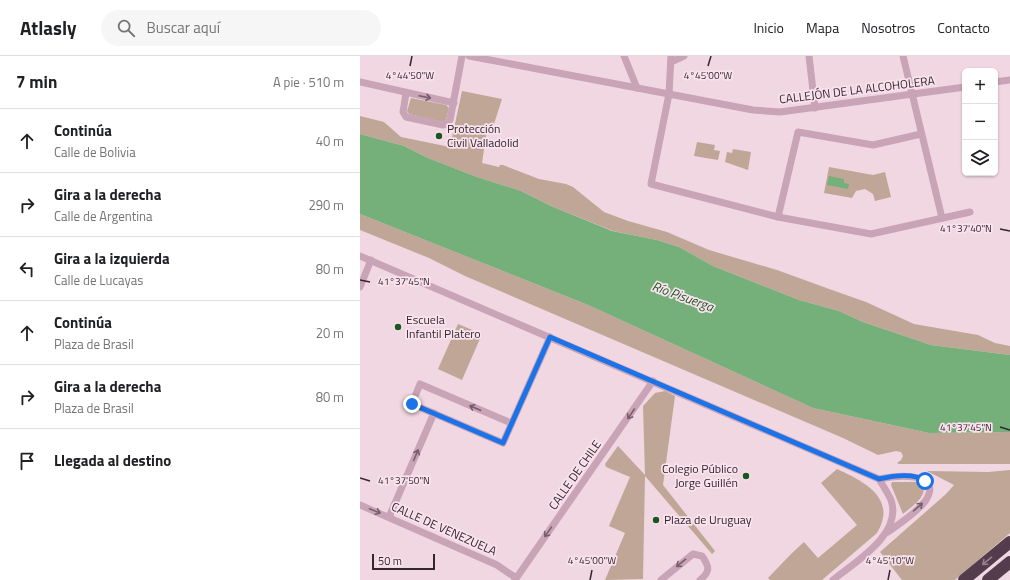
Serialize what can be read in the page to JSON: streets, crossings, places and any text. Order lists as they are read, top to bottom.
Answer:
{
  "streets": {
    "street": ["CALLEJÓN DE LA ALCOHOLERA", "CALLE DE CHILE", "CALLE DE VENEZUELA"]
  },
  "crossings": [
    ["CALLE DE CHILE", "CALLE DE VENEZUELA"]
  ],
  "one_way": ["CALLE DE CHILE"],
  "water": ["Río Pisuerga"],
  "places": [
    "Protección Civil Valladolid",
    "Escuela Infantil Platero",
    "Colegio Público Jorge Guillén",
    "Plaza de Uruguay"
  ],
  "scale_bar": "50 m",
  "page": {
    "header": "Atlasly",
    "search": "Buscar aquí",
    "nav": [
      "Inicio",
      "Mapa",
      "Nosotros",
      "Contacto"
    ],
    "heading": ["7 min", "A pie · 510 m"],
    "map_buttons": ["+", "−"],
    "list": [
      ["Continúa", "Calle de Bolivia", "40 m"],
      ["Gira a la derecha", "Calle de Argentina", "290 m"],
      ["Gira a la izquierda", "Calle de Lucayas", "80 m"],
      ["Continúa", "Plaza de Brasil", "20 m"],
      ["Gira a la derecha", "Plaza de Brasil", "80 m"],
      "Llegada al destino"
    ],
    "scale": "50 m"
  },
  "coordinates": [
    "4°44'50\"W",
    "4°45'00\"W",
    "41°37'40\"N",
    "41°37'45\"N",
    "41°37'50\"N",
    "4°45'10\"W"
  ]
}
